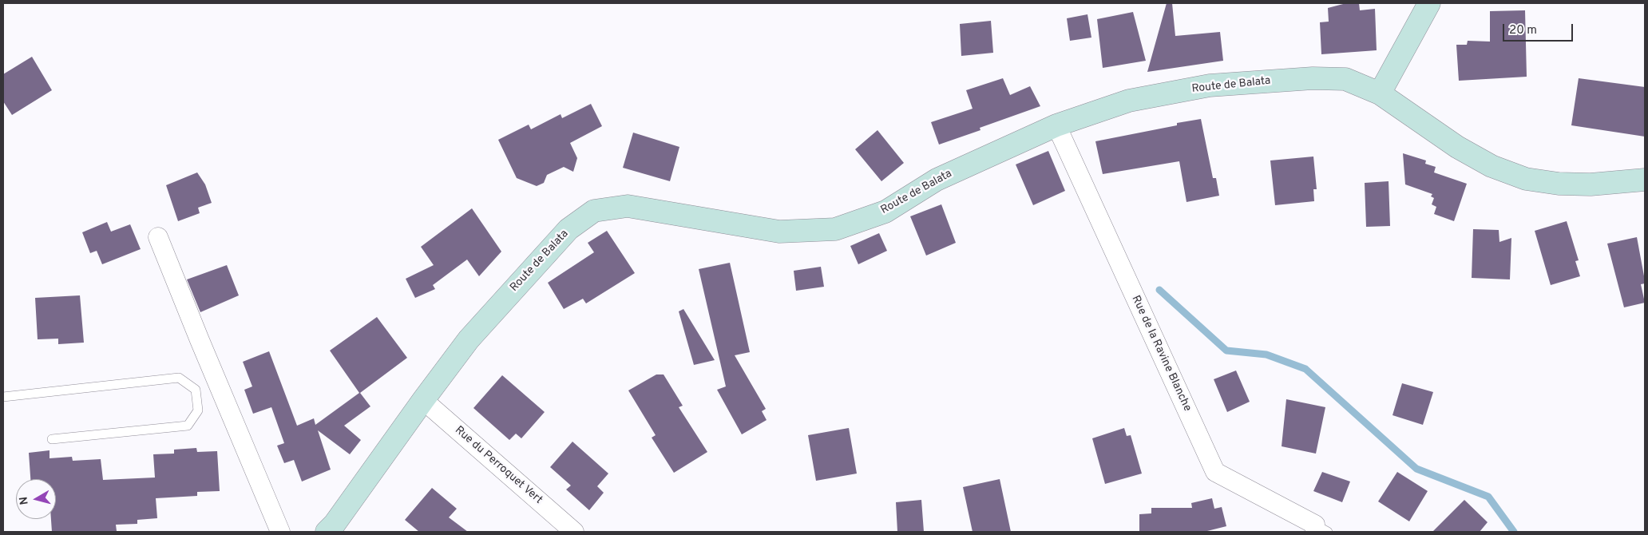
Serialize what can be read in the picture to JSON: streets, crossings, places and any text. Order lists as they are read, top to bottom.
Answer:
{
  "streets": {
    "main road": ["Route de Balata"],
    "street": ["Rue de la Ravine Blanche", "Rue du Perroquet Vert"]
  },
  "crossings": [
    ["Route de Balata", "Rue de la Ravine Blanche"],
    ["Route de Balata", "Rue du Perroquet Vert"]
  ],
  "scale_bar": "20 m",
  "north": "left"
}
